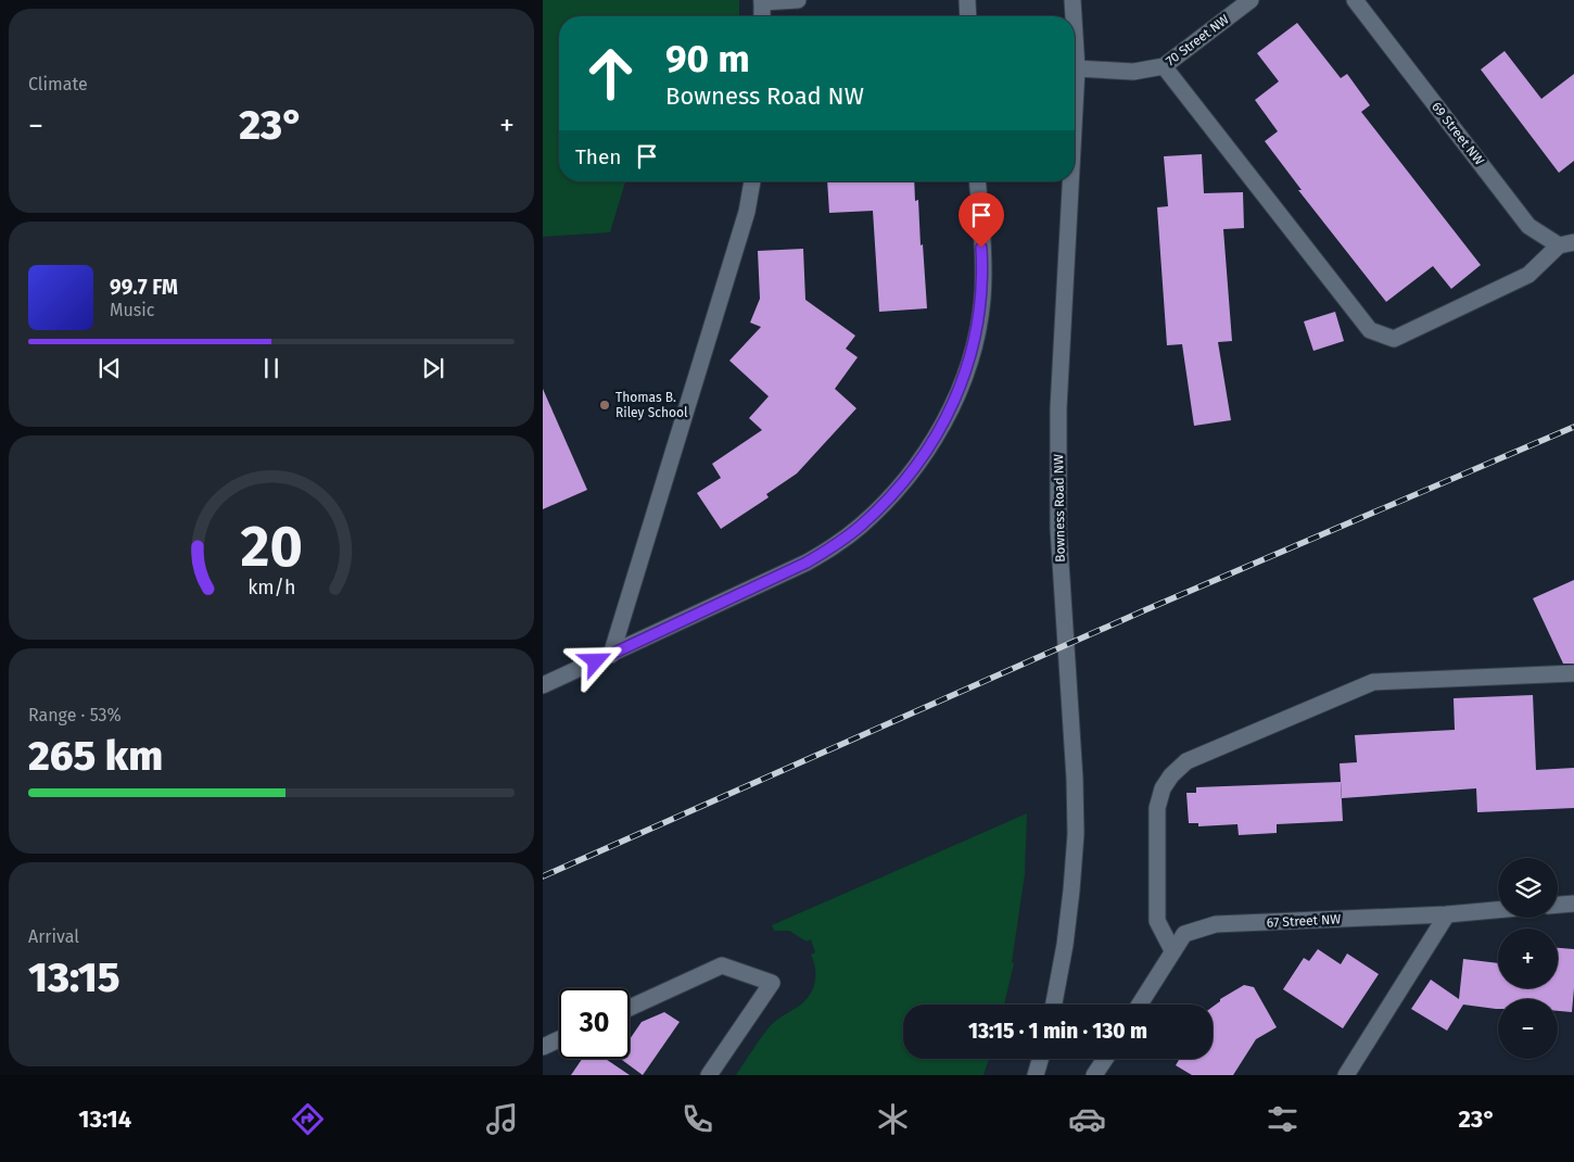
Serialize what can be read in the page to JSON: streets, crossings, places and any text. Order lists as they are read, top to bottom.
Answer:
{
  "streets": {
    "street": [
      "70 Street NW",
      "69 Street NW",
      "Bowness Road NW",
      "67 Street NW"
    ]
  },
  "crossings": [
    ["70 Street NW", "Bowness Road NW"]
  ],
  "places": ["Thomas B. Riley School"],
  "page": {
    "tile": [
      "Climate",
      ["Range · 53%", "265 km"],
      ["Arrival", "13:15"]
    ],
    "turn": ["90 m", "Bowness Road NW"],
    "heat": ["−", "23°", "+"],
    "then": "Then",
    "song": ["99.7 FM", "Music"],
    "map_buttons": ["+", "−"],
    "limit": "30",
    "trip": "13:15 · 1 min · 130 m",
    "tabs": ["13:14", "23°"],
    "gauge": ["20", "km/h"]
  }
}
